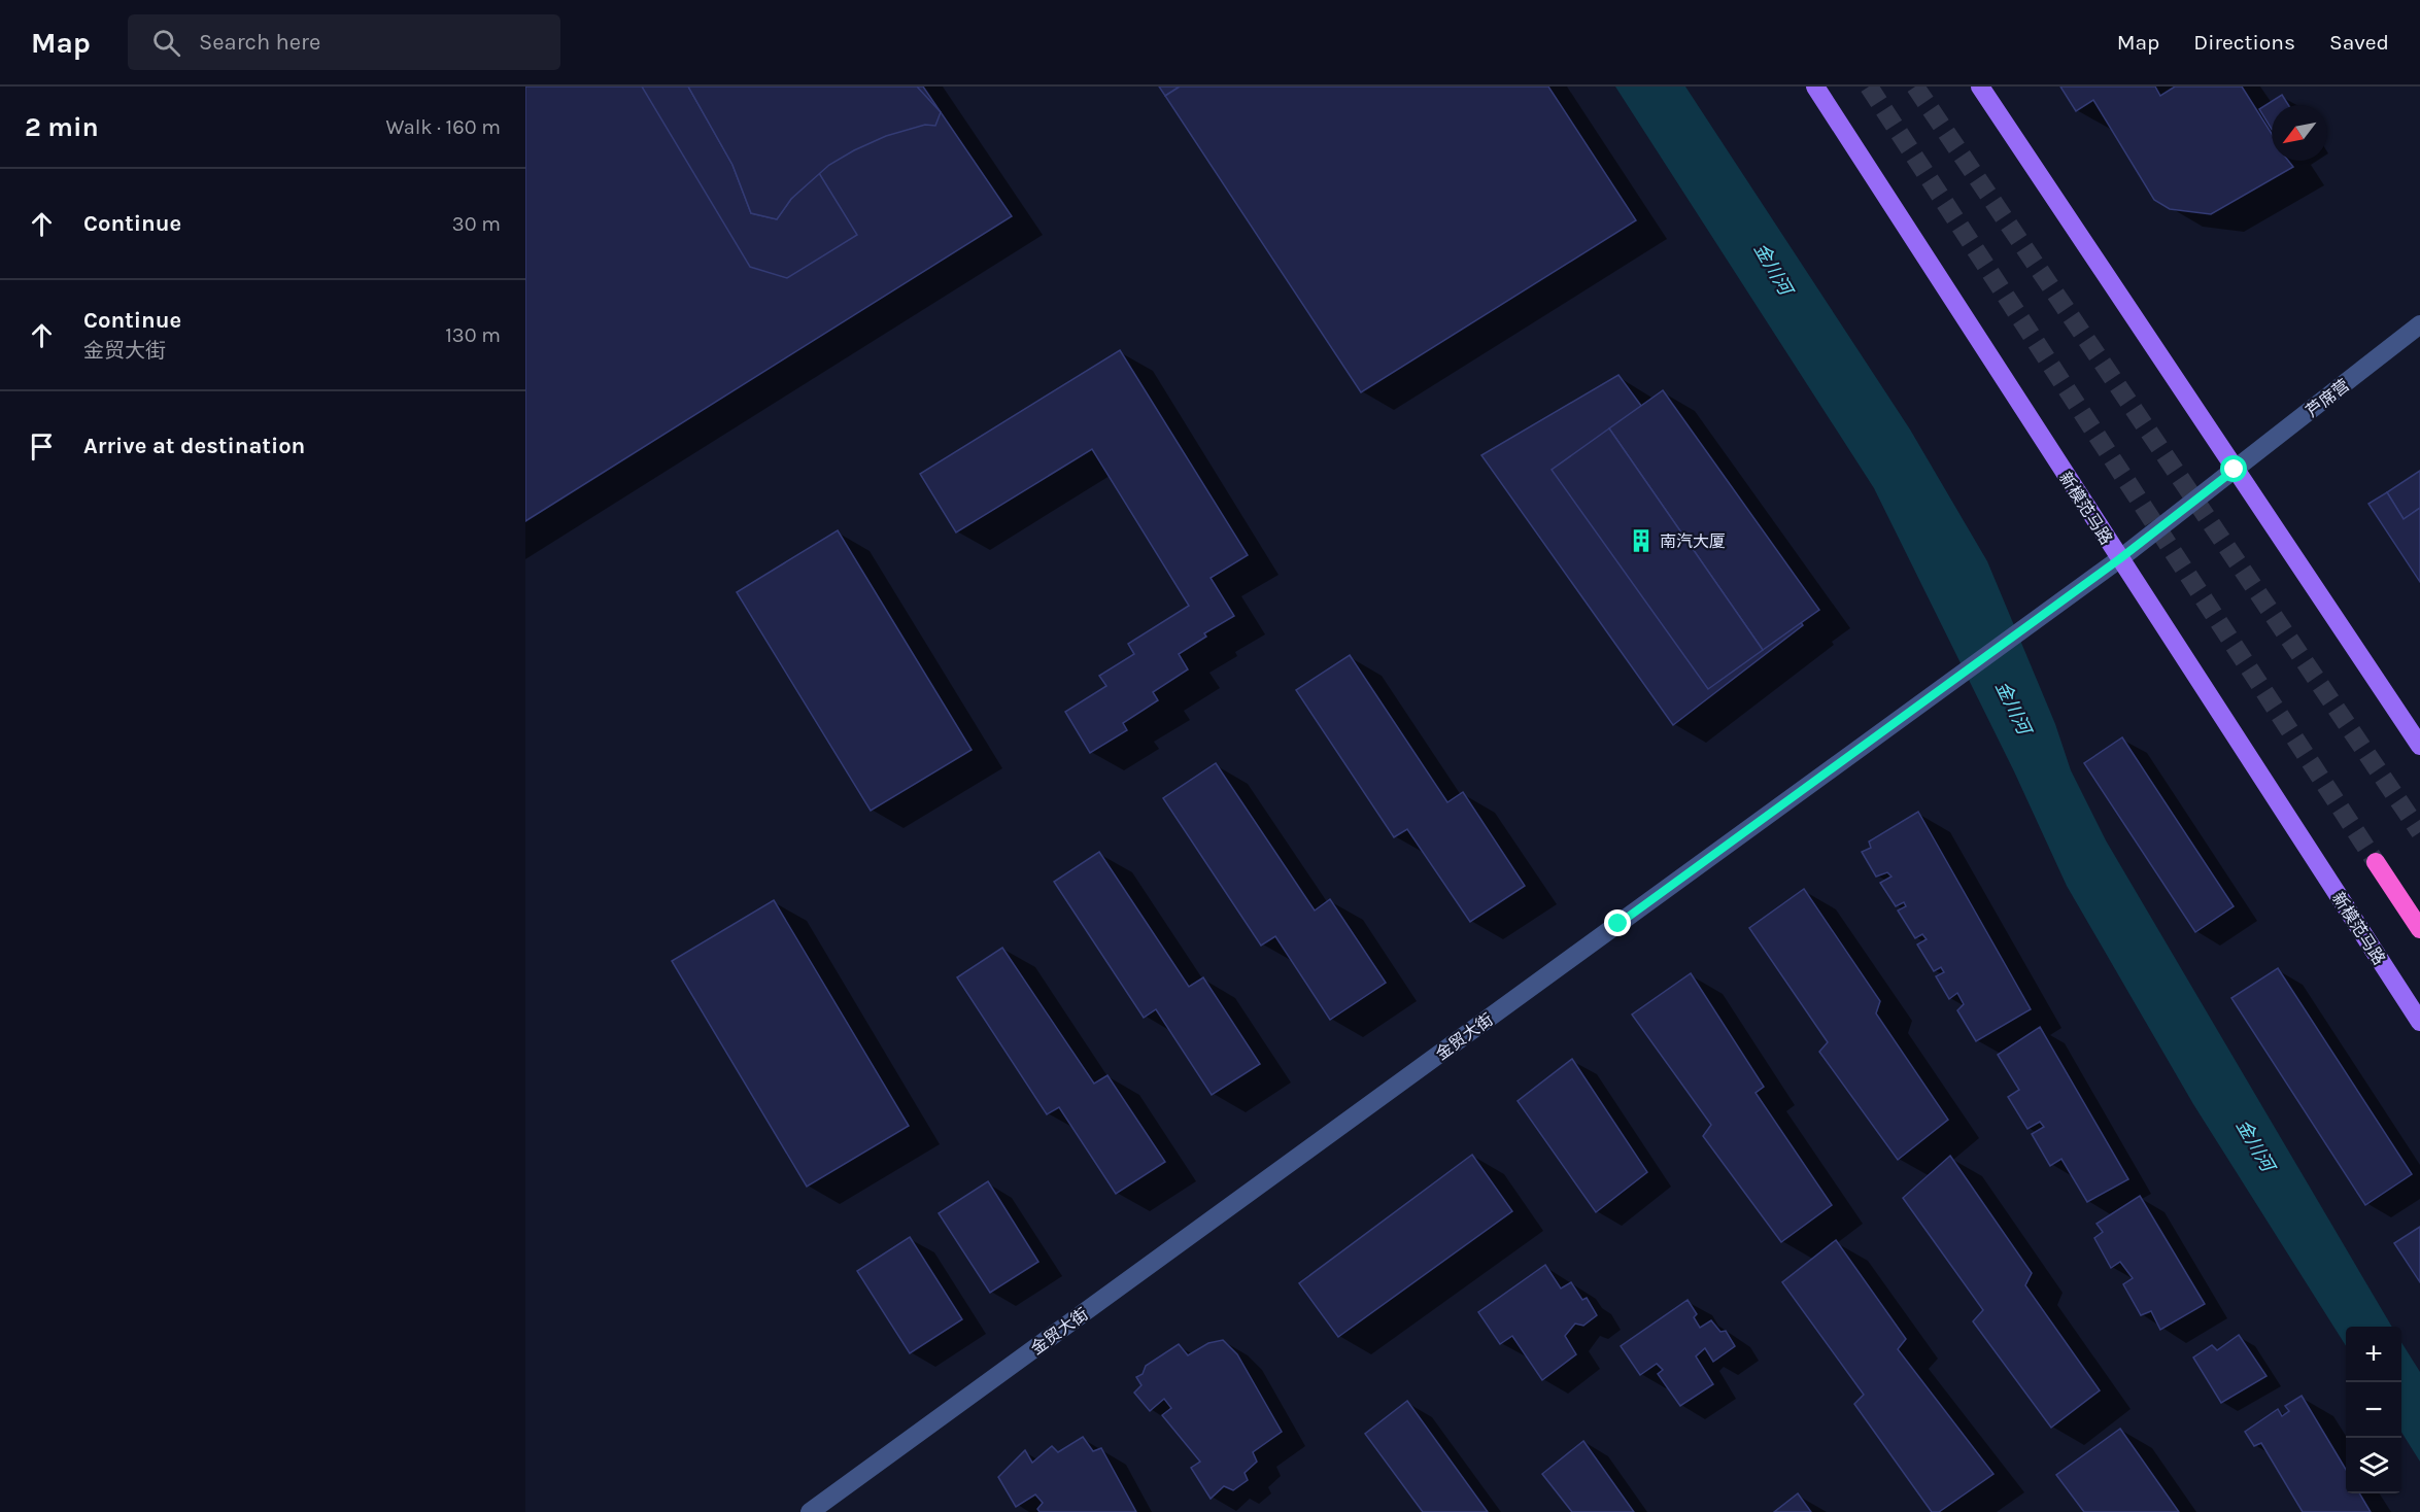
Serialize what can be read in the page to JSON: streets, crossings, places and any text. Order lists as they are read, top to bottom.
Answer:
{
  "streets": {
    "main road": ["新模范马路"],
    "street": ["芦席营", "金贸大街"]
  },
  "crossings": [
    ["芦席营", "新模范马路"],
    ["芦席营", "金贸大街"],
    ["新模范马路", "金贸大街"]
  ],
  "water": ["金川河"],
  "places": {
    "building": ["南汽大厦"]
  },
  "north": "bottom left",
  "page": {
    "header": "Map",
    "search": "Search here",
    "nav": ["Map", "Directions", "Saved"],
    "heading": ["2 min", "Walk · 160 m"],
    "list": [
      ["Continue", "30 m"],
      ["Continue", "金贸大街", "130 m"],
      "Arrive at destination"
    ],
    "map_buttons": ["+", "−"]
  }
}
